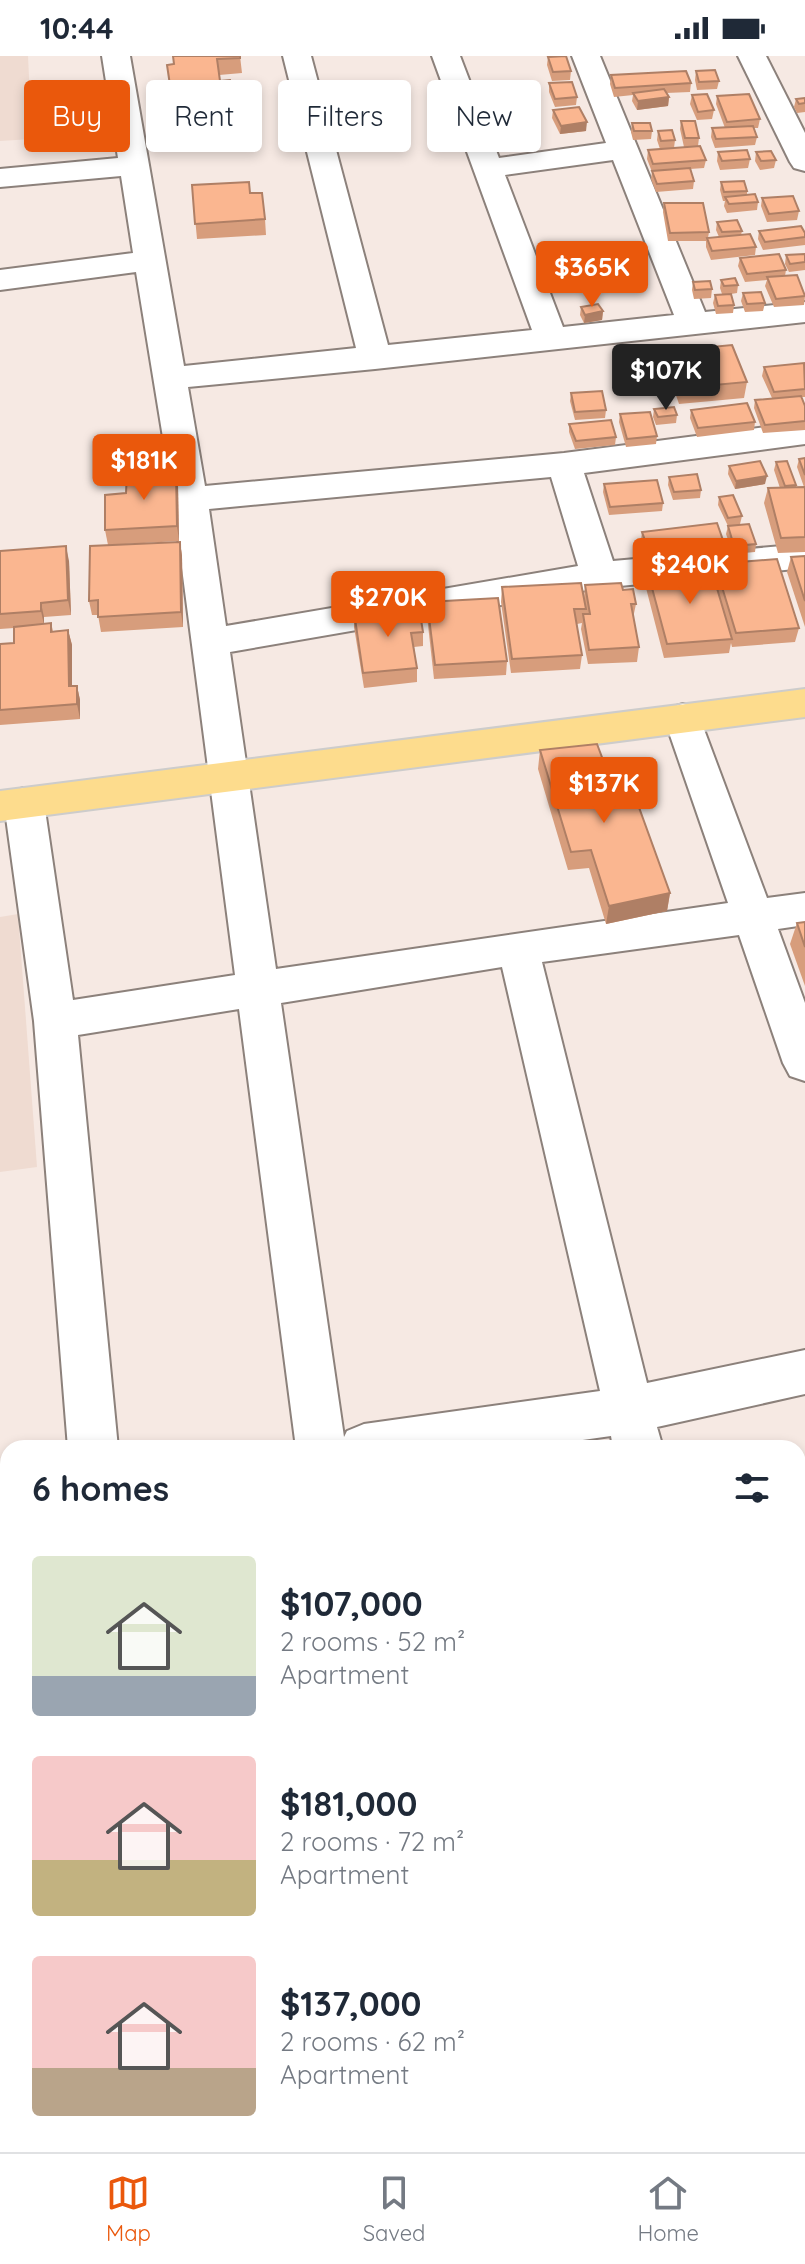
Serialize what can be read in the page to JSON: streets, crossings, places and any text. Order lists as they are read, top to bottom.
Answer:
{
  "page": {
    "status": "10:44",
    "chip": [
      "Buy",
      "Rent",
      "Filters",
      "New"
    ],
    "price": [
      "$365K",
      "$107K",
      "$181K",
      "$240K",
      "$270K",
      "$137K"
    ],
    "heading": "6 homes",
    "list": [
      {
        "name": "$107,000",
        "note": "2 rooms · 52 m² · Apartment"
      },
      {
        "name": "$181,000",
        "note": "2 rooms · 72 m² · Apartment"
      },
      {
        "name": "$137,000",
        "note": "2 rooms · 62 m² · Apartment"
      }
    ],
    "tabs": ["Map", "Saved", "Home"]
  }
}
